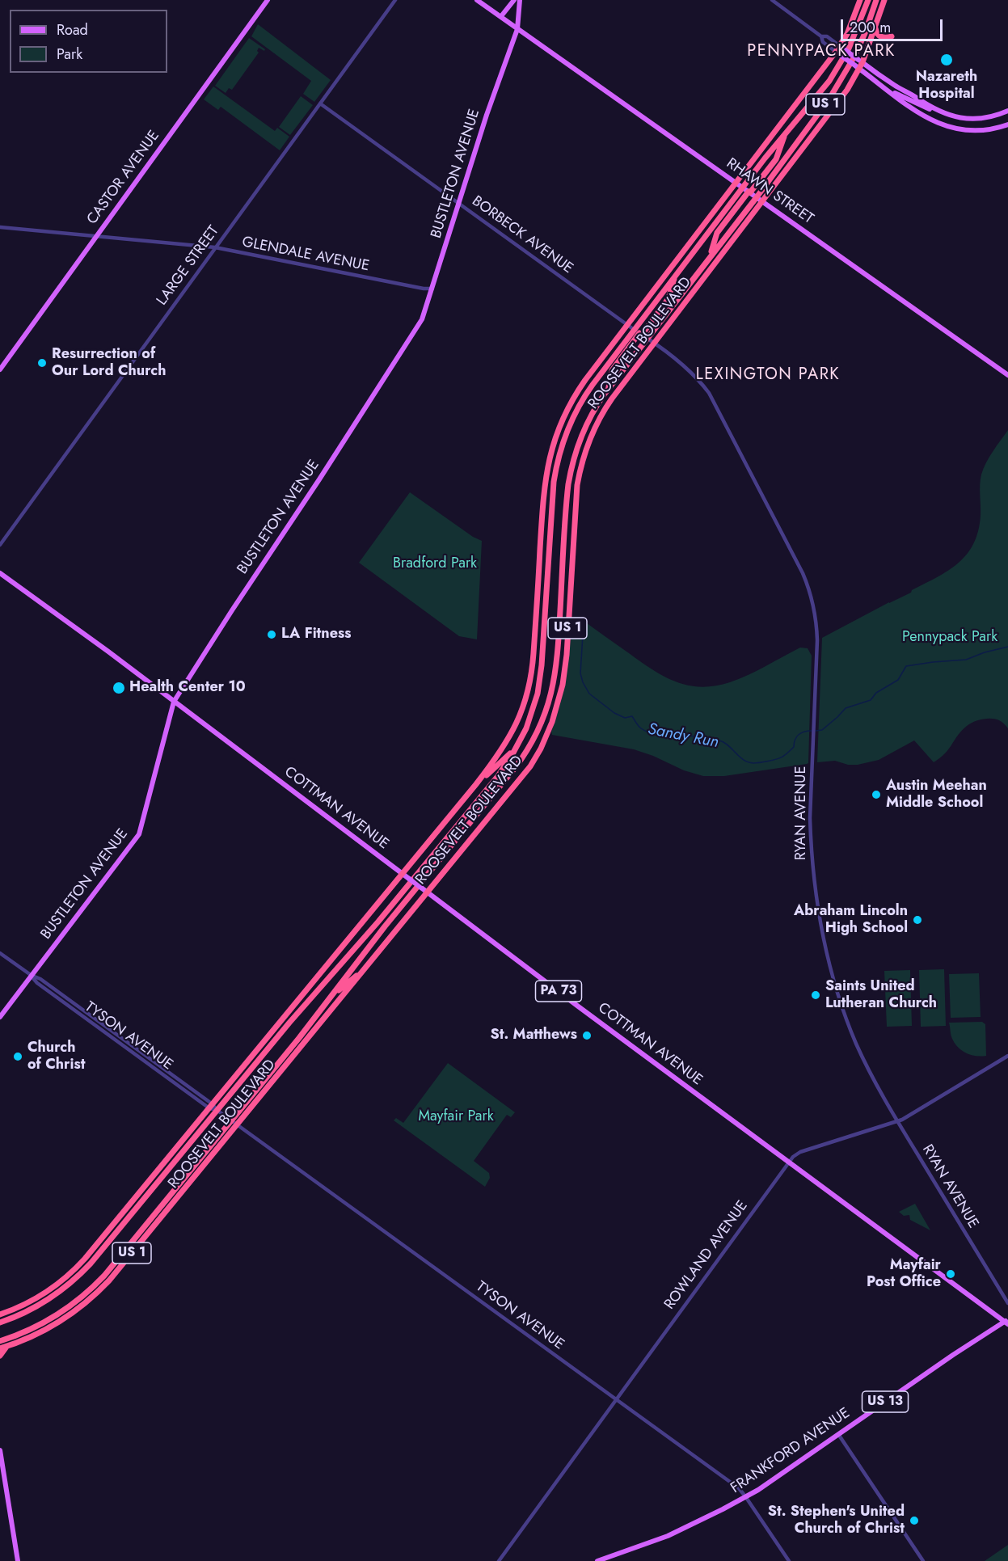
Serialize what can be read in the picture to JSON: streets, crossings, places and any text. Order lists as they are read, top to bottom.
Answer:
{
  "streets": {
    "highway": ["US 1", "ROOSEVELT BOULEVARD"],
    "main road": [
      "BUSTLETON AVENUE",
      "CASTOR AVENUE",
      "RHAWN STREET",
      "COTTMAN AVENUE",
      "PA 73",
      "US 13",
      "FRANKFORD AVENUE"
    ],
    "street": [
      "BORBECK AVENUE",
      "GLENDALE AVENUE",
      "LARGE STREET",
      "RYAN AVENUE",
      "TYSON AVENUE",
      "ROWLAND AVENUE"
    ]
  },
  "crossings": [
    ["BUSTLETON AVENUE", "RHAWN STREET"],
    ["BUSTLETON AVENUE", "BORBECK AVENUE"],
    ["BUSTLETON AVENUE", "GLENDALE AVENUE"],
    ["BUSTLETON AVENUE", "COTTMAN AVENUE"],
    ["BUSTLETON AVENUE", "TYSON AVENUE"],
    ["CASTOR AVENUE", "GLENDALE AVENUE"],
    ["RHAWN STREET", "ROOSEVELT BOULEVARD"],
    ["BORBECK AVENUE", "LARGE STREET"],
    ["BORBECK AVENUE", "ROOSEVELT BOULEVARD"],
    ["BORBECK AVENUE", "RYAN AVENUE"],
    ["GLENDALE AVENUE", "LARGE STREET"],
    ["ROOSEVELT BOULEVARD", "COTTMAN AVENUE"],
    ["ROOSEVELT BOULEVARD", "RYAN AVENUE"],
    ["ROOSEVELT BOULEVARD", "TYSON AVENUE"],
    ["COTTMAN AVENUE", "ROWLAND AVENUE"],
    ["COTTMAN AVENUE", "FRANKFORD AVENUE"],
    ["RYAN AVENUE", "ROWLAND AVENUE"],
    ["TYSON AVENUE", "ROWLAND AVENUE"],
    ["TYSON AVENUE", "FRANKFORD AVENUE"]
  ],
  "districts": ["PENNYPACK PARK", "LEXINGTON PARK"],
  "water": ["Sandy Run"],
  "parks": ["Bradford Park", "Pennypack Park", "Mayfair Park"],
  "places": [
    "Nazareth Hospital",
    "Resurrection of Our Lord Church",
    "LA Fitness",
    "Health Center 10",
    "Austin Meehan Middle School",
    "Abraham Lincoln High School",
    "Saints United Lutheran Church",
    "St. Matthews",
    "Church of Christ",
    "Mayfair Post Office",
    "St. Stephen's United Church of Christ"
  ],
  "legend": ["Road", "Park"],
  "scale_bar": "200 m"
}
